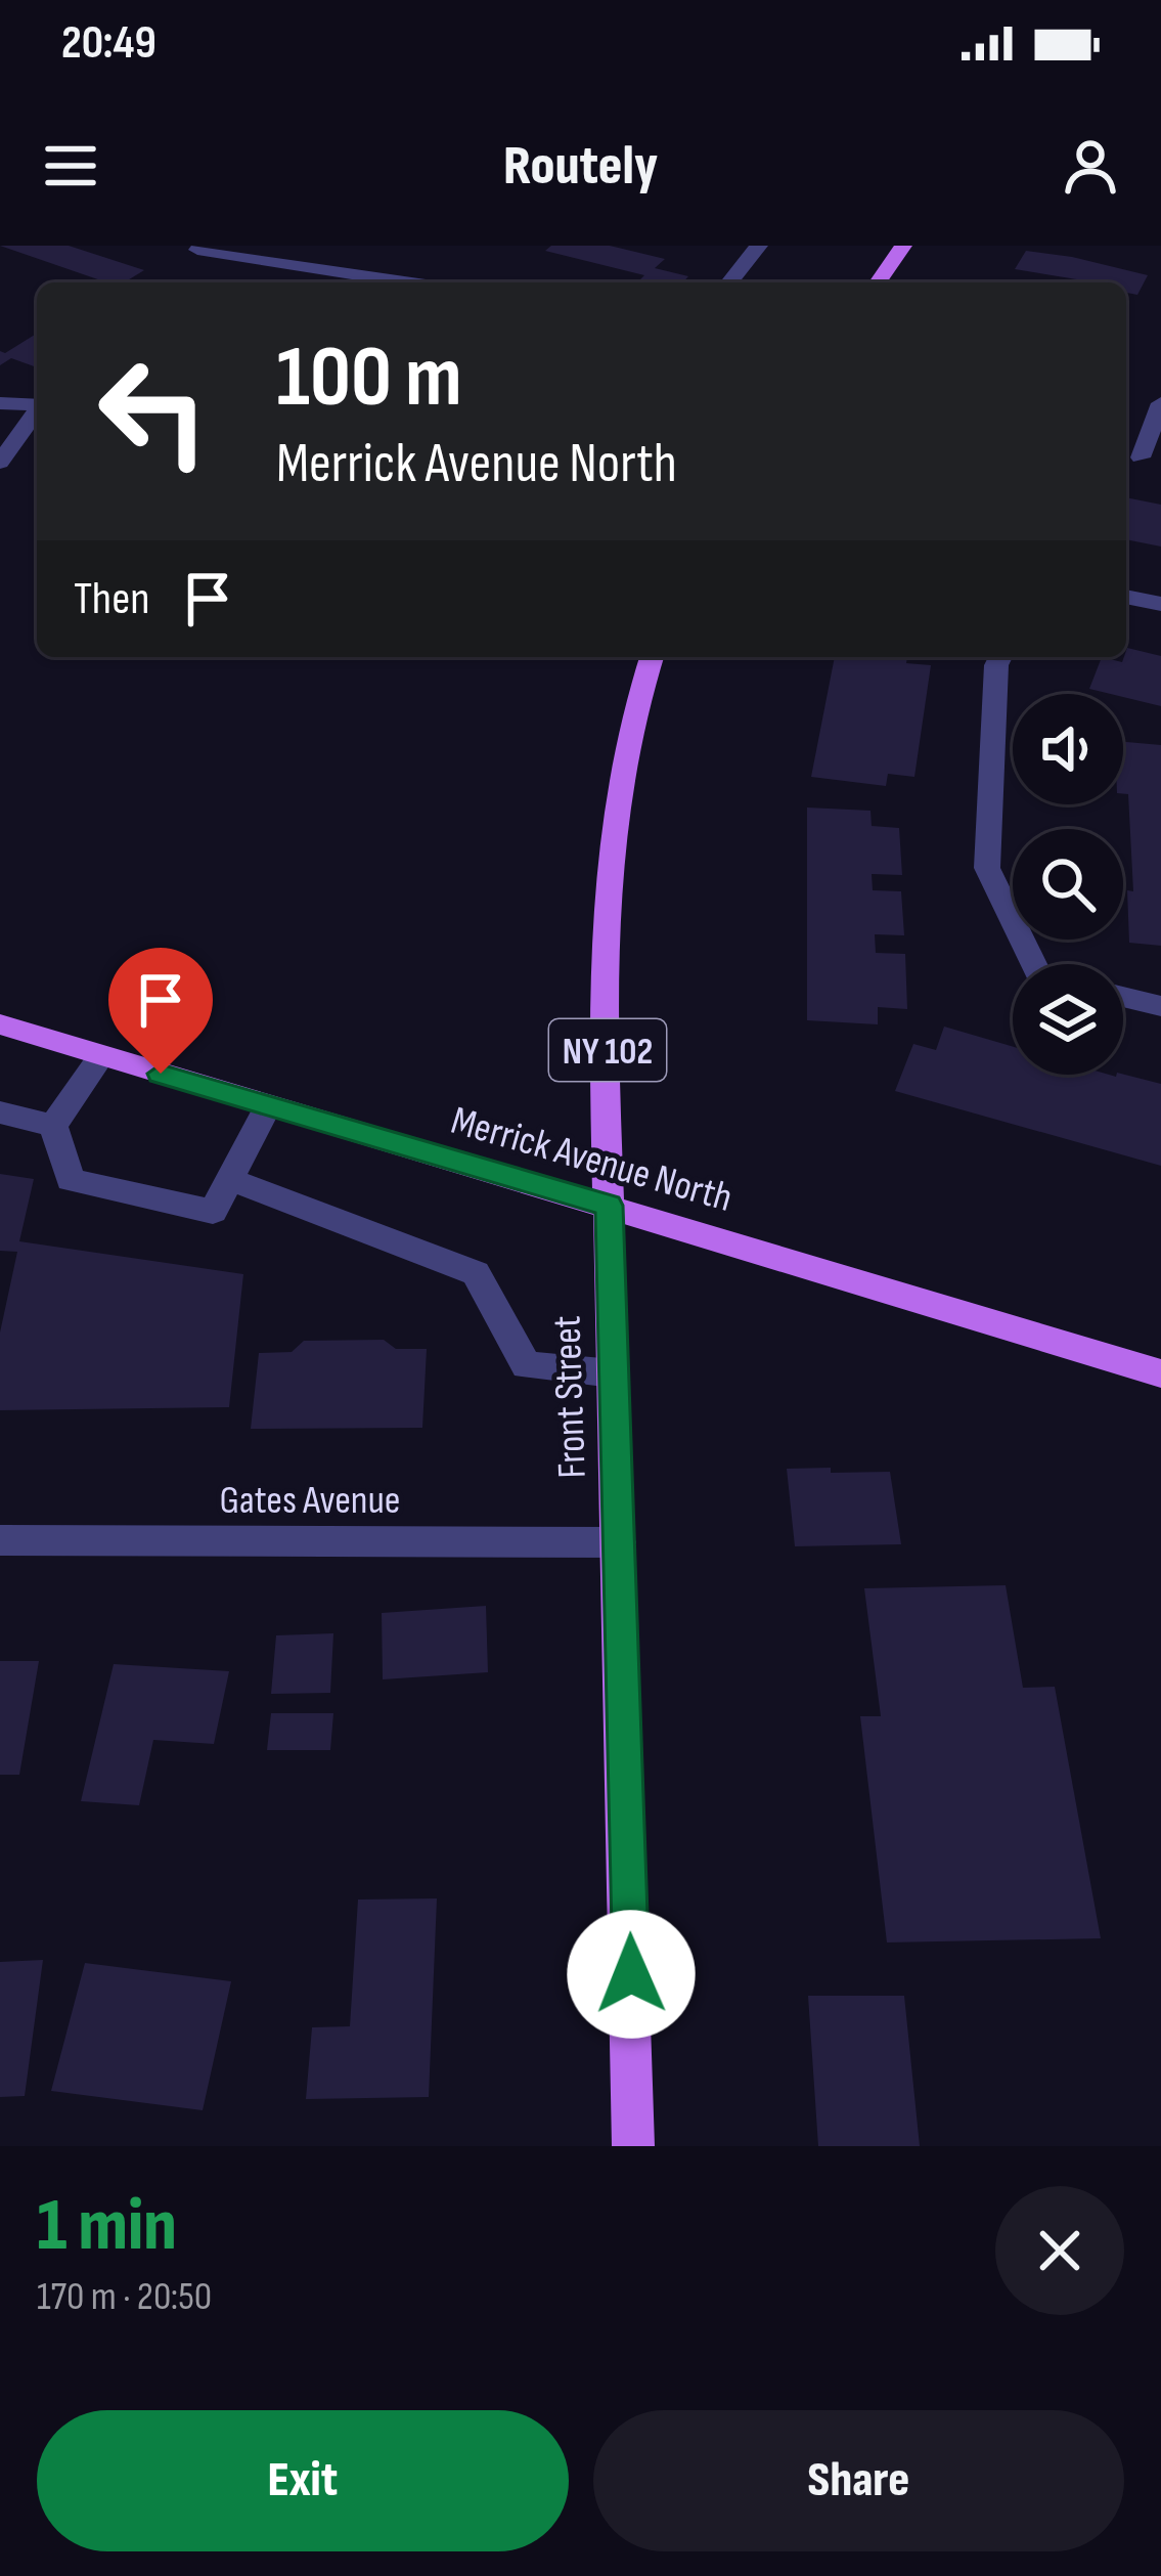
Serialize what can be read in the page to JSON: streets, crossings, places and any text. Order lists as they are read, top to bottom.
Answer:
{
  "streets": {
    "main road": ["NY 102", "Merrick Avenue North", "Front Street"],
    "street": ["Gates Avenue"]
  },
  "crossings": [
    ["Merrick Avenue North", "Front Street"],
    ["Front Street", "Gates Avenue"]
  ],
  "page": {
    "status": "20:49",
    "header": "Routely",
    "turn": ["100 m", "Merrick Avenue North"],
    "then": "Then",
    "heading": ["1 min", "170 m · 20:50"],
    "buttons": ["Exit", "Share"]
  }
}
